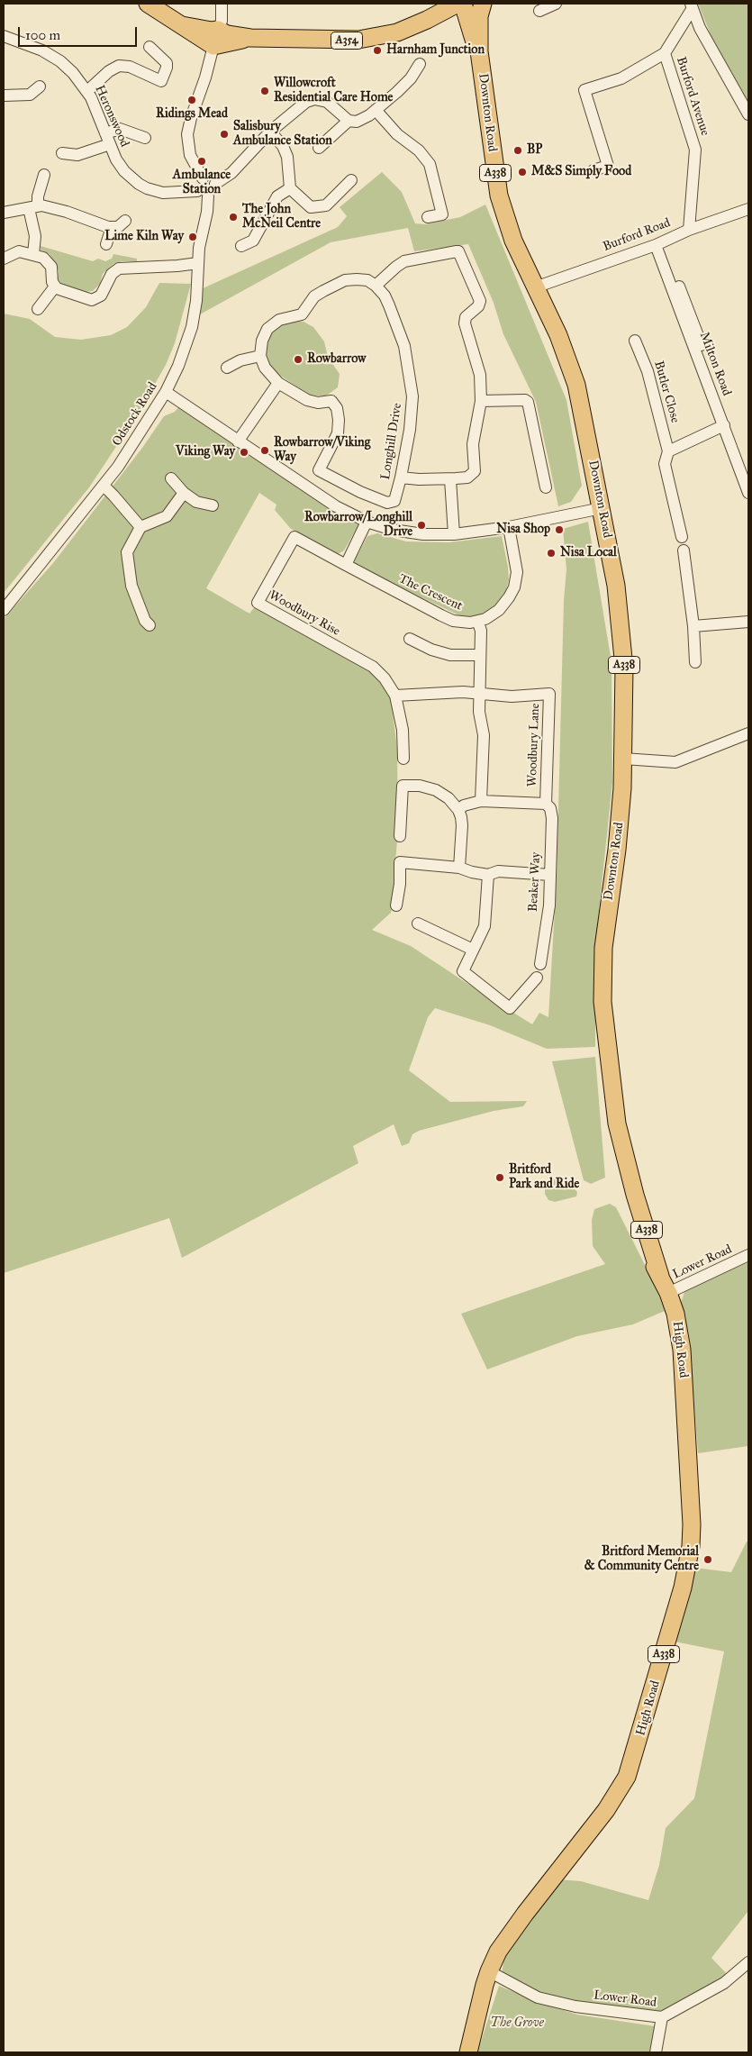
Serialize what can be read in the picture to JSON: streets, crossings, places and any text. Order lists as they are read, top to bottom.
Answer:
{
  "streets": {
    "highway": [
      "A354",
      "Downton Road",
      "A338",
      "High Road"
    ],
    "street": [
      "Burford Avenue",
      "Heronswood",
      "Burford Road",
      "Milton Road",
      "Butler Close",
      "Odstock Road",
      "Longhill Drive",
      "The Crescent",
      "Woodbury Rise",
      "Woodbury Lane",
      "Beaker Way",
      "Lower Road"
    ]
  },
  "crossings": [
    ["Burford Avenue", "Burford Road"],
    ["Downton Road", "Burford Road"],
    ["Downton Road", "Lower Road"],
    ["Downton Road", "High Road"],
    ["Heronswood", "Odstock Road"],
    ["Burford Road", "Milton Road"],
    ["The Crescent", "Woodbury Rise"],
    ["Woodbury Lane", "Beaker Way"],
    ["Lower Road", "High Road"]
  ],
  "parks": ["The Grove"],
  "places": [
    "Harnham Junction",
    "Willowcroft Residential Care Home",
    "Ridings Mead",
    "Salisbury Ambulance Station",
    "BP",
    "Ambulance Station",
    "M&S Simply Food",
    "The John McNeil Centre",
    "Lime Kiln Way",
    "Rowbarrow",
    "Rowbarrow/Viking Way",
    "Viking Way",
    "Rowbarrow/Longhill Drive",
    "Nisa Shop",
    "Nisa Local",
    "Britford Park and Ride",
    "Britford Memorial & Community Centre"
  ],
  "scale_bar": "100 m"
}
